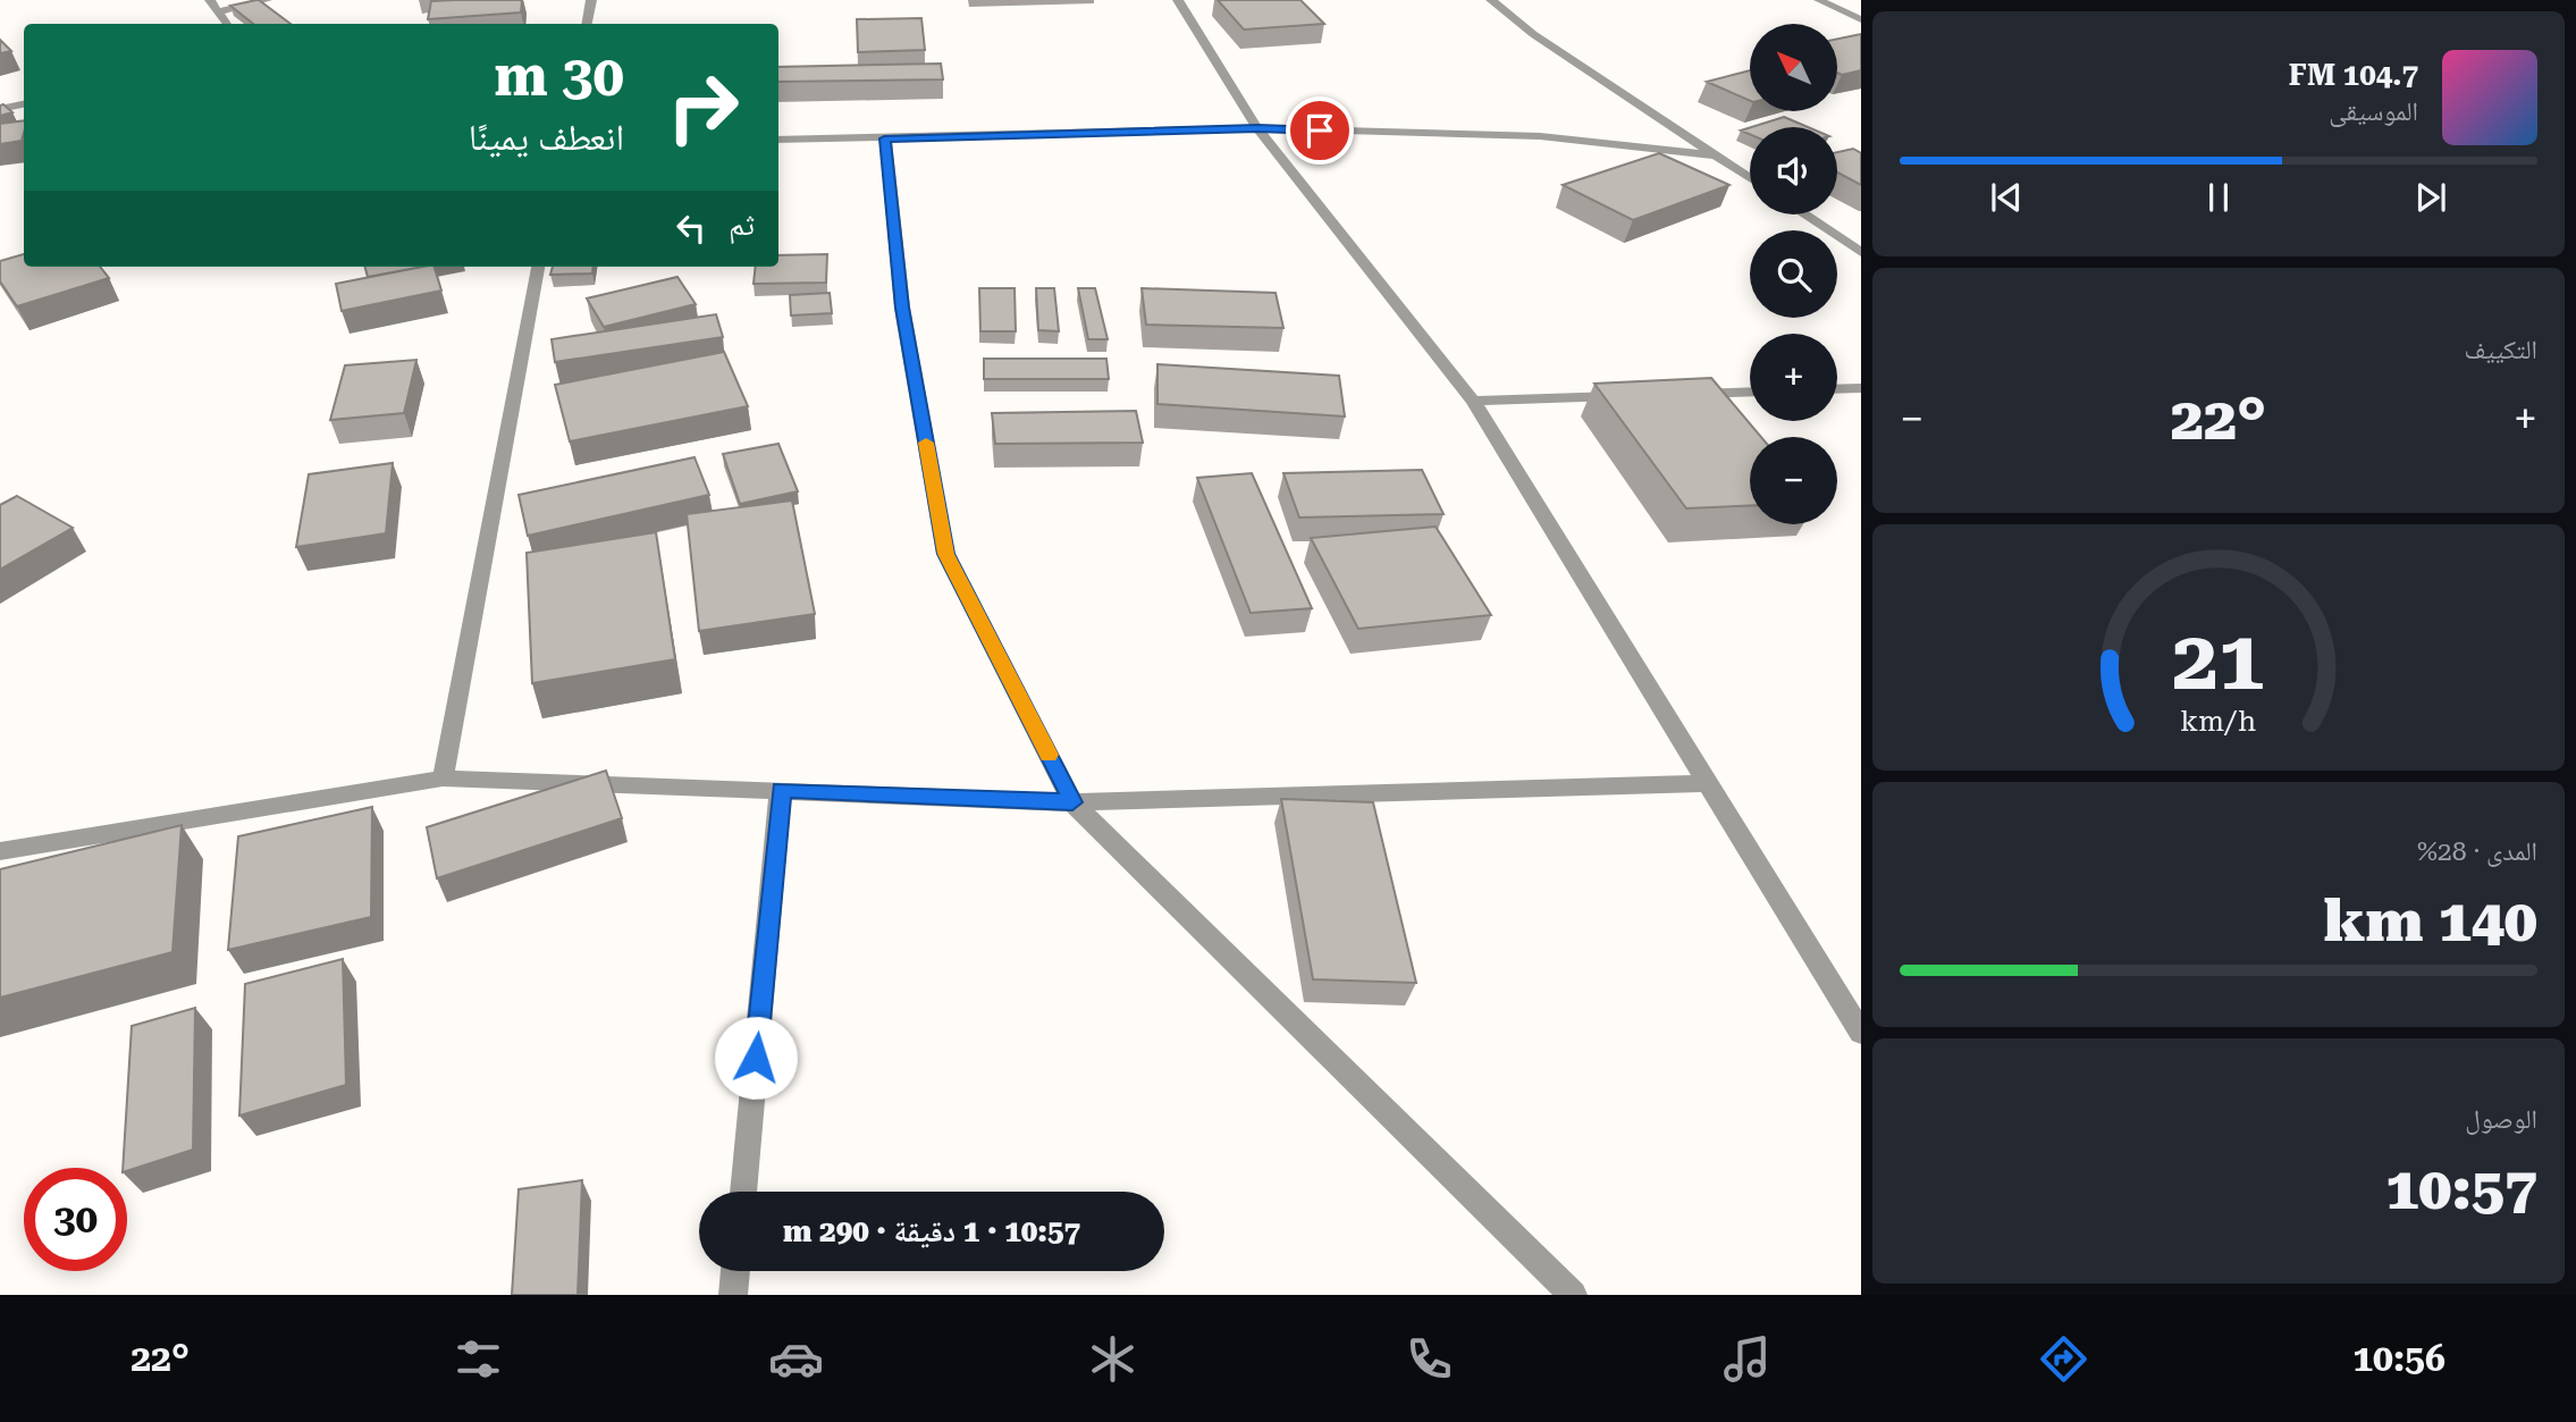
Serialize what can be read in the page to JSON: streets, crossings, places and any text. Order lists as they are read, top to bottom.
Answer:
{
  "north": "top left",
  "page": {
    "map_buttons": ["+", "−"],
    "turn": ["30 m", "انعطف يمينًا"],
    "song": ["104.7 FM", "الموسيقى"],
    "then": "ثم",
    "tile": [
      "التكييف",
      ["المدى · 28%", "140 km"],
      ["الوصول", "10:57"]
    ],
    "heat": ["−", "22°", "+"],
    "limit": "30",
    "trip": "10:57 · 1 دقيقة · 290 m",
    "tabs": ["10:56", "22°"],
    "gauge": ["21", "km/h"]
  }
}
